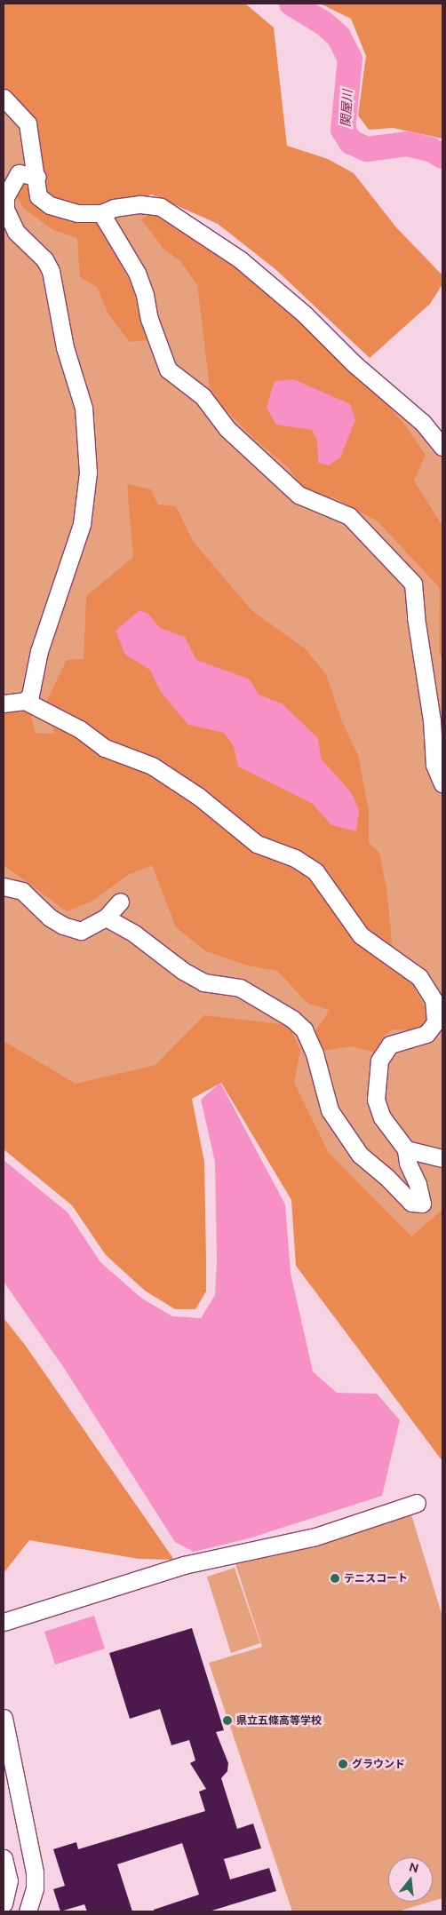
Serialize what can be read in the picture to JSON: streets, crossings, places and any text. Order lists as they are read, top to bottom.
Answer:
{
  "water": ["関屋川"],
  "places": ["テニスコート", "県立五條高等学校", "グラウンド"],
  "north": "top"
}
